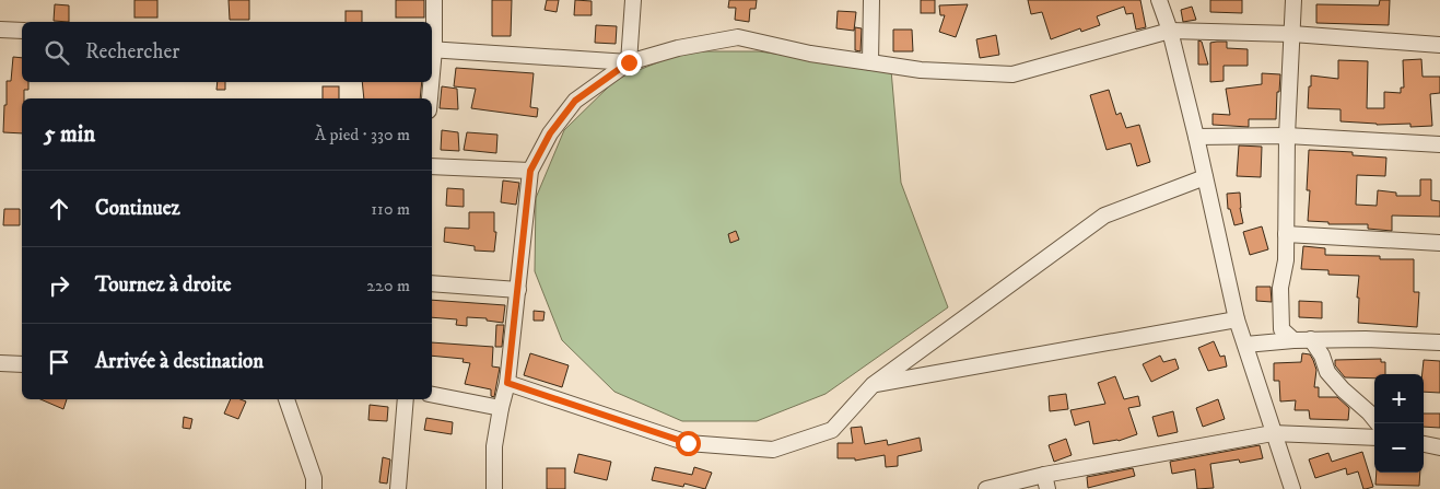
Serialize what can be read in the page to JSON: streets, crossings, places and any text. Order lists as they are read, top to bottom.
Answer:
{
  "page": {
    "search": "Rechercher",
    "heading": ["5 min", "À pied · 330 m"],
    "list": [
      ["Continuez", "110 m"],
      ["Tournez à droite", "220 m"],
      "Arrivée à destination"
    ],
    "map_buttons": ["+", "−"]
  }
}
